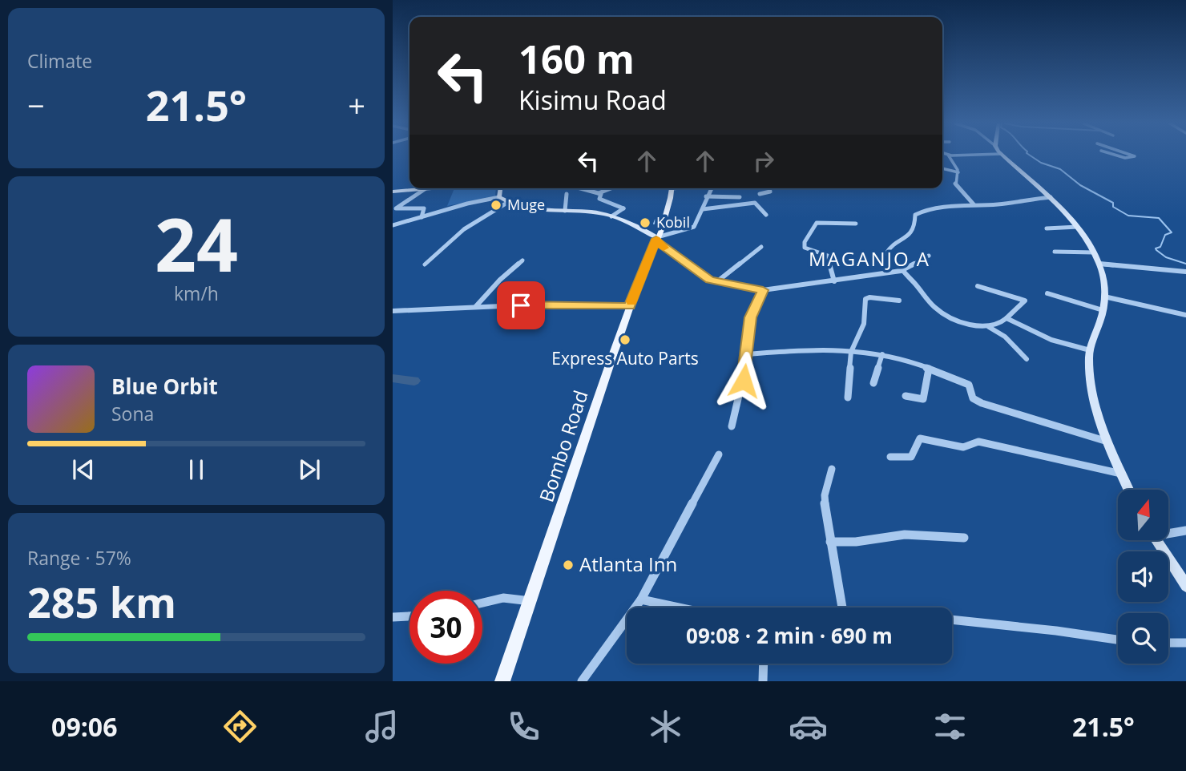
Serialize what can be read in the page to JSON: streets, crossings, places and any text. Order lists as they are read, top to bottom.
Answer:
{
  "streets": {
    "main road": ["Bombo Road"]
  },
  "districts": ["MAGANJO A"],
  "places": [
    "Muge",
    "Kobil",
    "Express Auto Parts",
    "Atlanta Inn"
  ],
  "north": "top",
  "page": {
    "tile": [
      "Climate",
      ["24", "km/h"],
      ["Range · 57%", "285 km"]
    ],
    "turn": ["160 m", "Kisimu Road"],
    "heat": ["−", "21.5°", "+"],
    "song": ["Blue Orbit", "Sona"],
    "limit": "30",
    "trip": "09:08 · 2 min · 690 m",
    "tabs": ["09:06", "21.5°"]
  }
}
